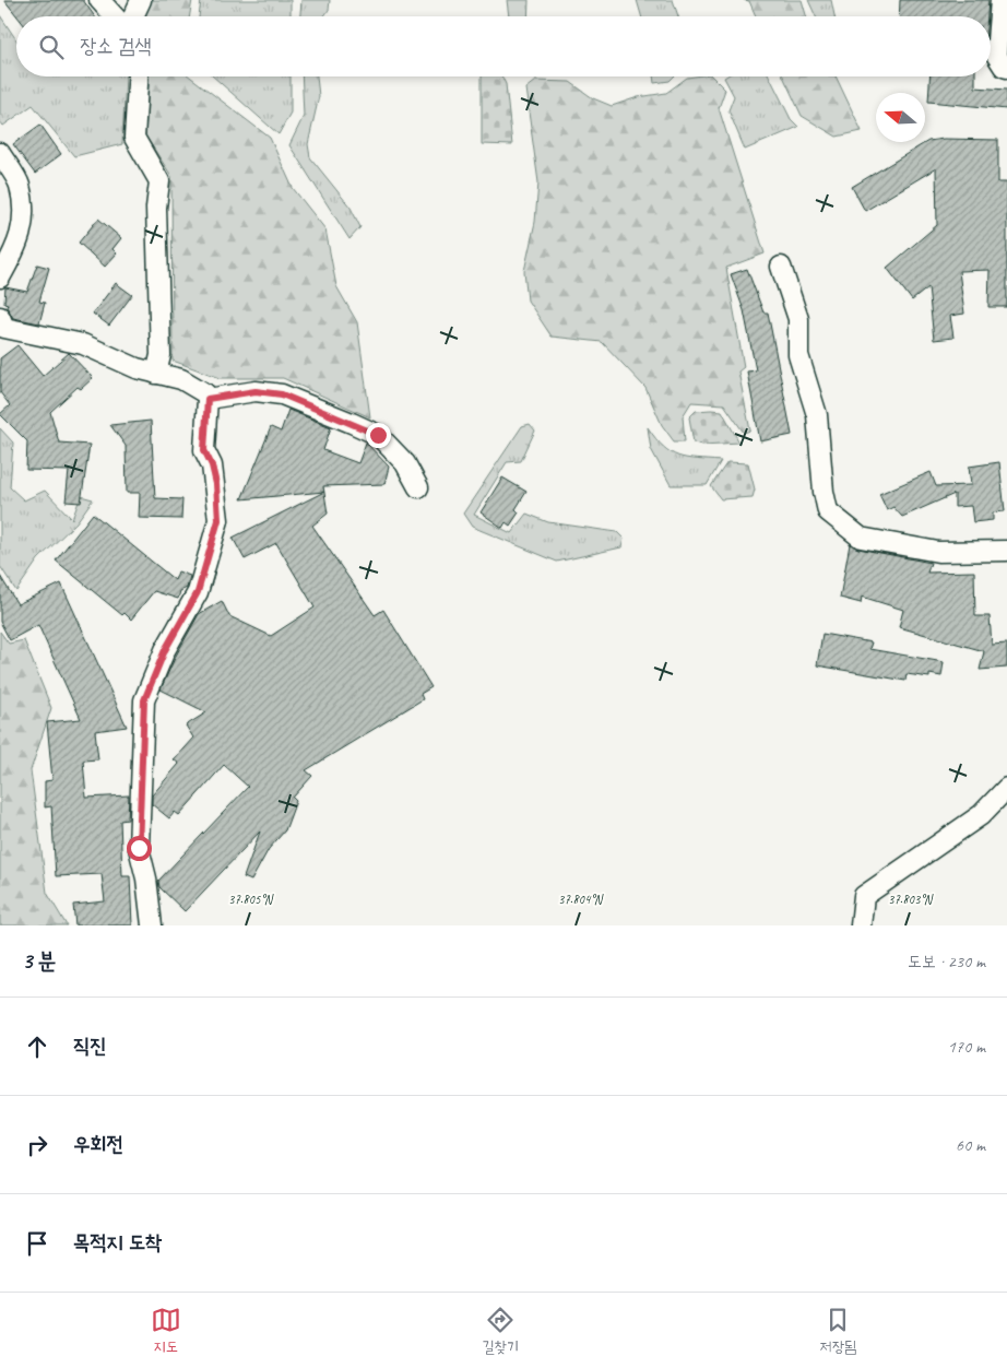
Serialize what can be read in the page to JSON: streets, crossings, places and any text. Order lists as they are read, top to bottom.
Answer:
{
  "north": "left",
  "page": {
    "search": "장소 검색",
    "heading": ["3 분", "도보 · 230 m"],
    "list": [
      ["직진", "170 m"],
      ["우회전", "60 m"],
      "목적지 도착"
    ],
    "nav": ["지도", "길찾기", "저장됨"]
  },
  "coordinates": ["37.805°N", "37.804°N", "37.803°N"]
}
